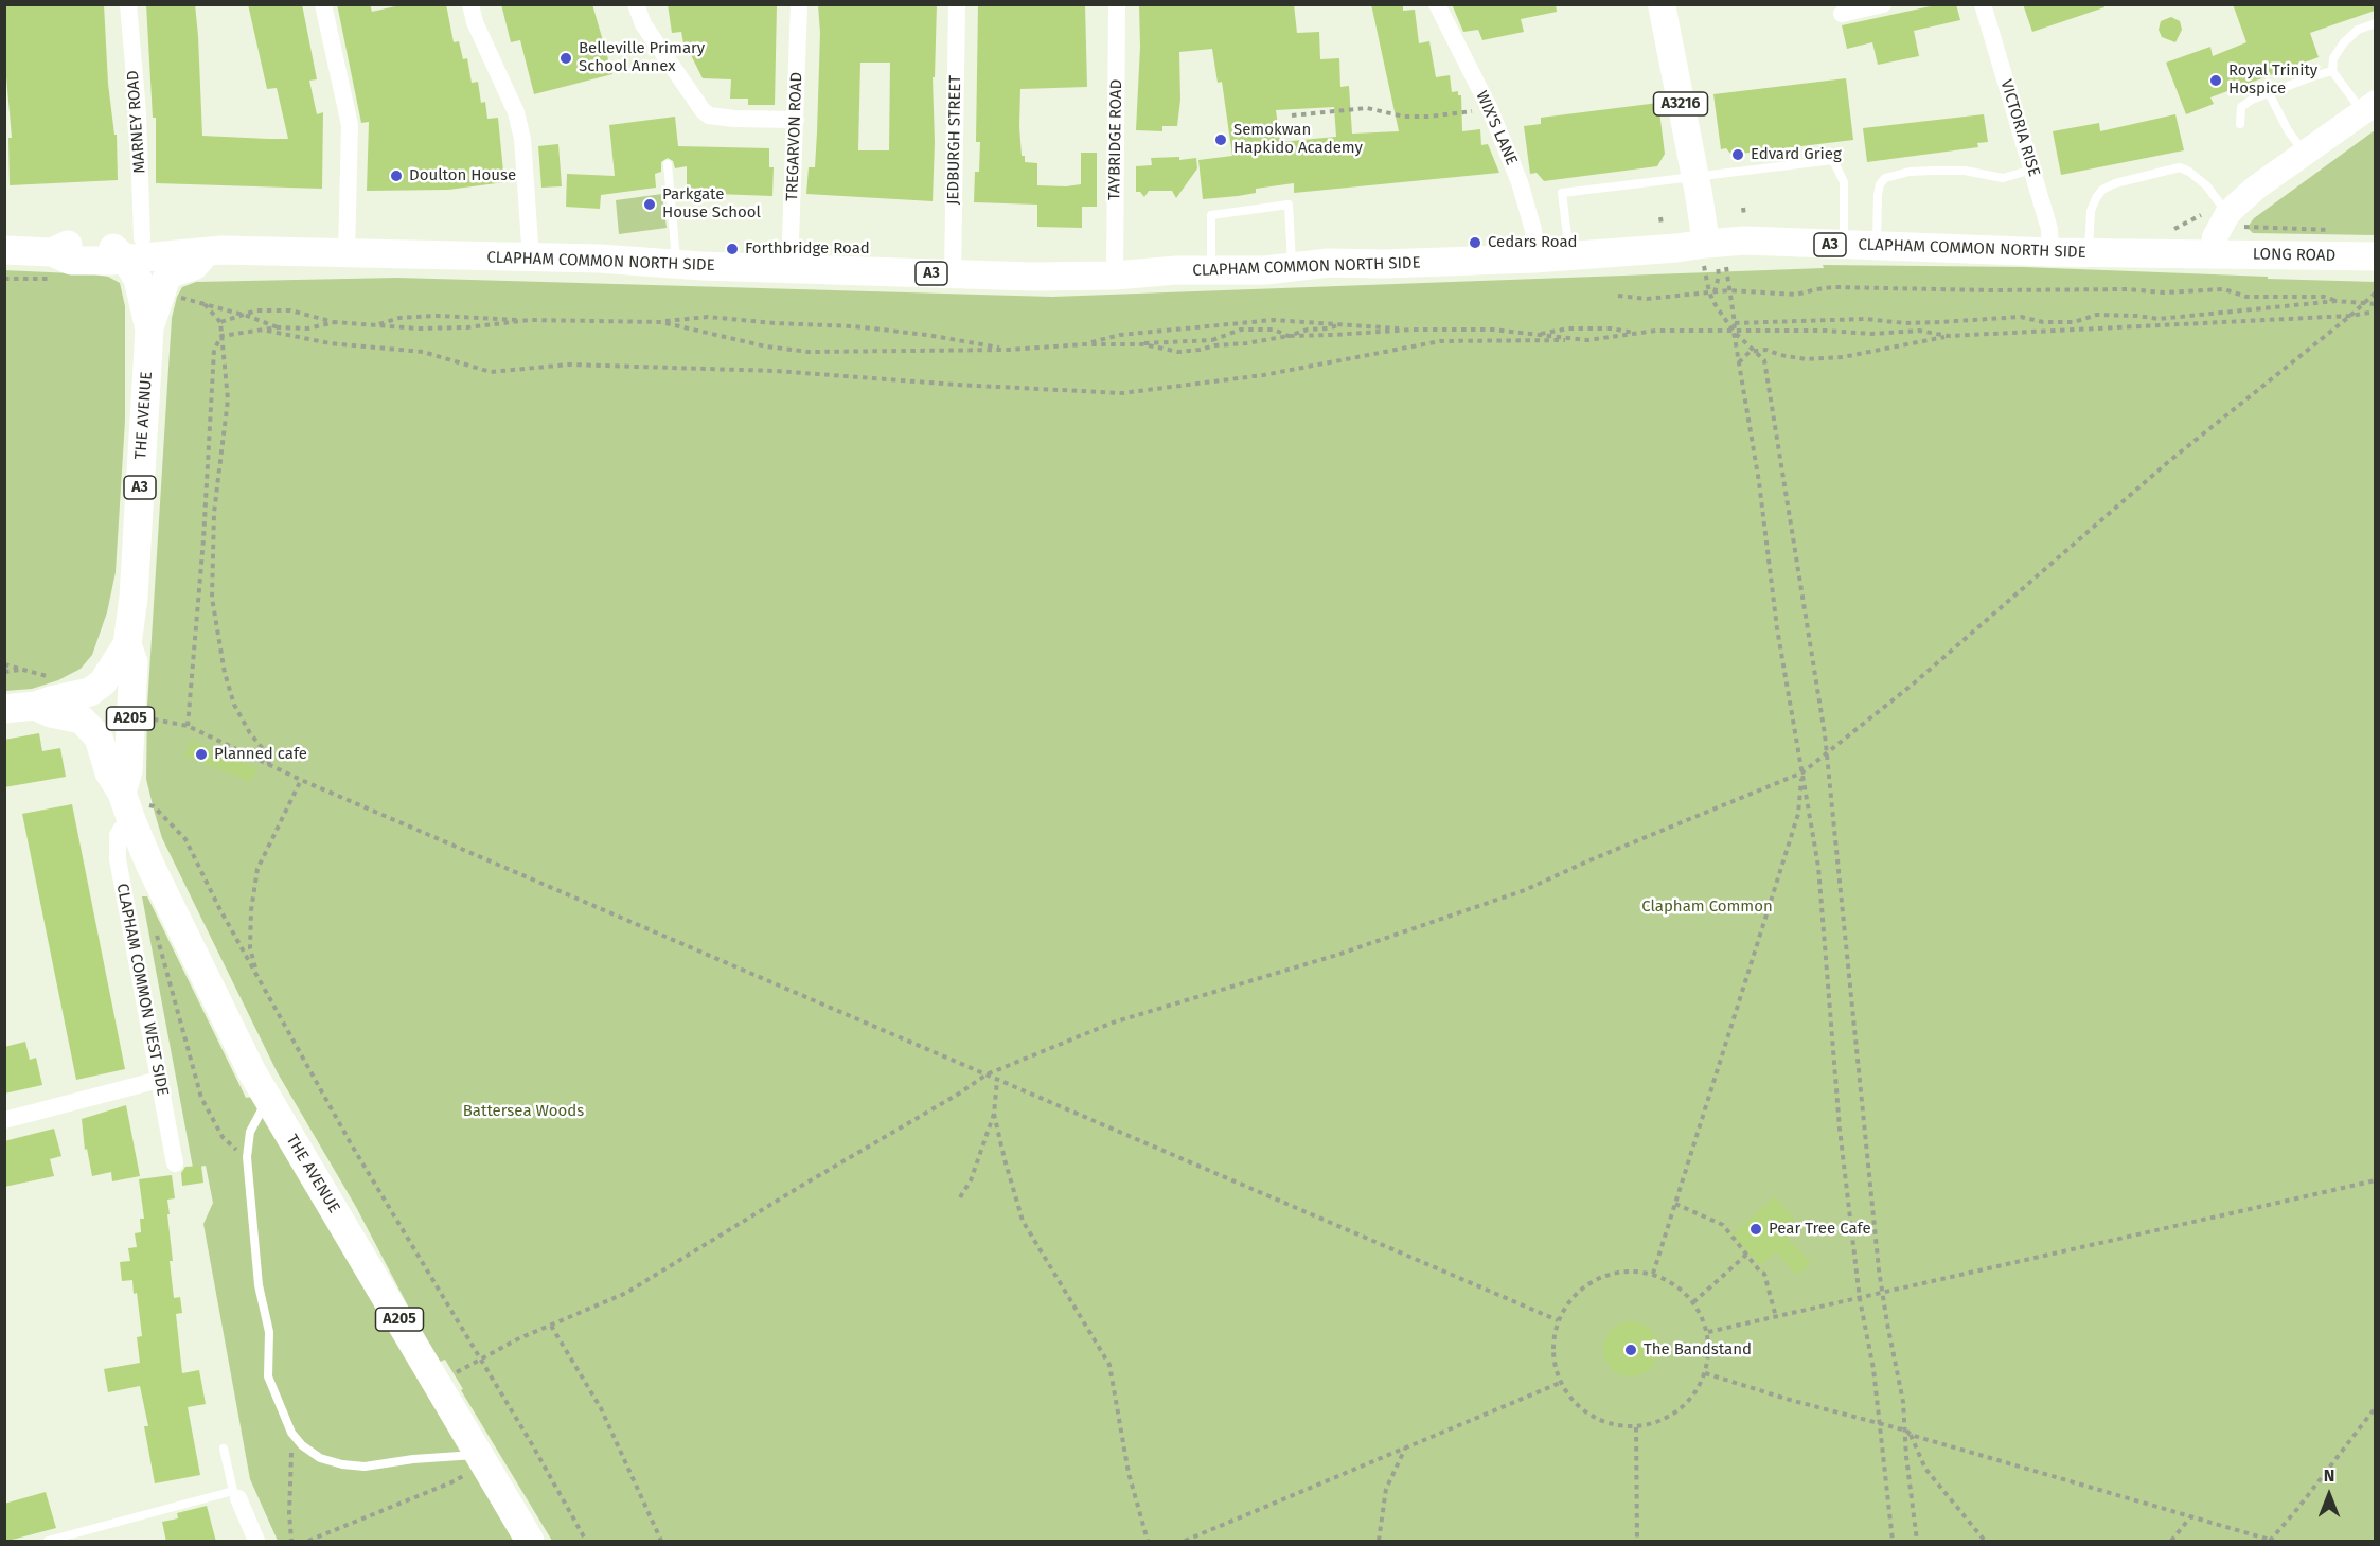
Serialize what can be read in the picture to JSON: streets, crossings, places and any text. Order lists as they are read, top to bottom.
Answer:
{
  "streets": {
    "highway": [
      "A3",
      "CLAPHAM COMMON NORTH SIDE",
      "LONG ROAD",
      "THE AVENUE",
      "A205"
    ],
    "main road": ["A3216"],
    "street": [
      "MARNEY ROAD",
      "WIX'S LANE",
      "VICTORIA RISE",
      "TREGARVON ROAD",
      "JEDBURGH STREET",
      "TAYBRIDGE ROAD",
      "CLAPHAM COMMON WEST SIDE"
    ]
  },
  "crossings": [
    ["A3216", "CLAPHAM COMMON NORTH SIDE"],
    ["MARNEY ROAD", "CLAPHAM COMMON NORTH SIDE"],
    ["MARNEY ROAD", "THE AVENUE"],
    ["WIX'S LANE", "CLAPHAM COMMON NORTH SIDE"],
    ["VICTORIA RISE", "CLAPHAM COMMON NORTH SIDE"],
    ["TREGARVON ROAD", "CLAPHAM COMMON NORTH SIDE"],
    ["JEDBURGH STREET", "CLAPHAM COMMON NORTH SIDE"],
    ["TAYBRIDGE ROAD", "CLAPHAM COMMON NORTH SIDE"],
    ["A3", "CLAPHAM COMMON NORTH SIDE"],
    ["A3", "THE AVENUE"],
    ["A3", "A205"],
    ["CLAPHAM COMMON NORTH SIDE", "LONG ROAD"],
    ["CLAPHAM COMMON NORTH SIDE", "THE AVENUE"],
    ["THE AVENUE", "A205"],
    ["THE AVENUE", "CLAPHAM COMMON WEST SIDE"]
  ],
  "parks": ["Clapham Common", "Battersea Woods"],
  "places": [
    "Belleville Primary School Annex",
    "Royal Trinity Hospice",
    "Semokwan Hapkido Academy",
    "Edvard Grieg",
    "Doulton House",
    "Parkgate House School",
    "Cedars Road",
    "Forthbridge Road",
    "Planned cafe",
    "Pear Tree Cafe",
    "The Bandstand"
  ],
  "north": "top"
}
